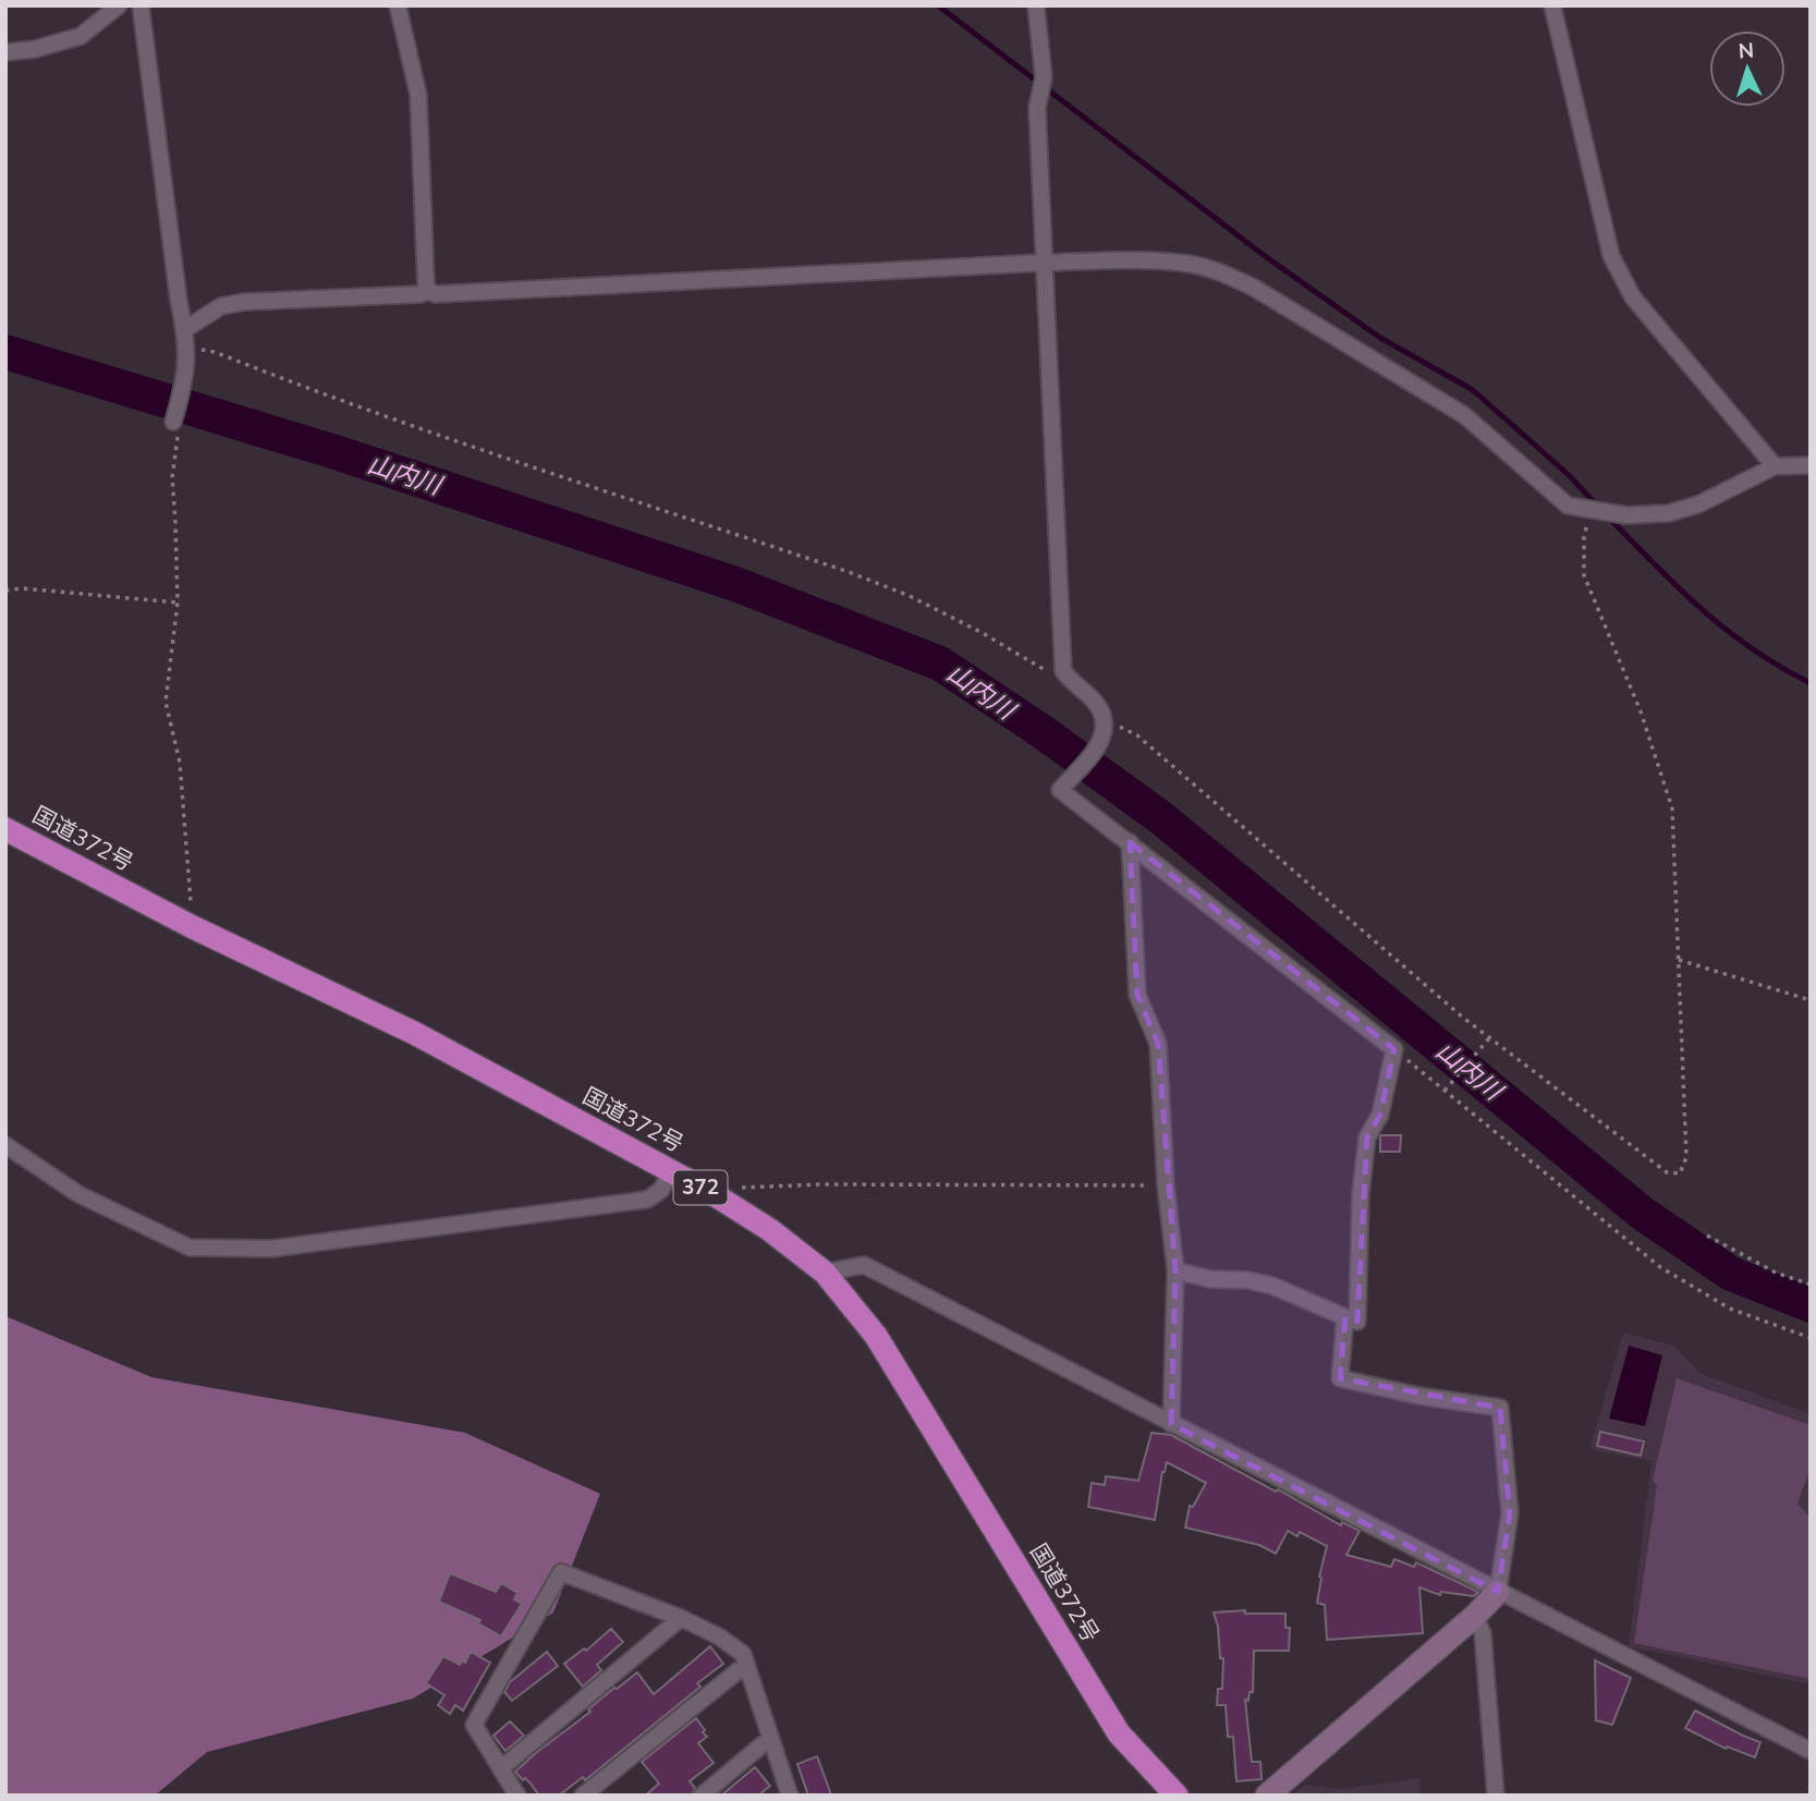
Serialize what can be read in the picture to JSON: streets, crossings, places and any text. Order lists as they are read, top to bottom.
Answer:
{
  "streets": {
    "highway": ["国道372号", "372"]
  },
  "water": ["山内川"],
  "north": "top"
}
